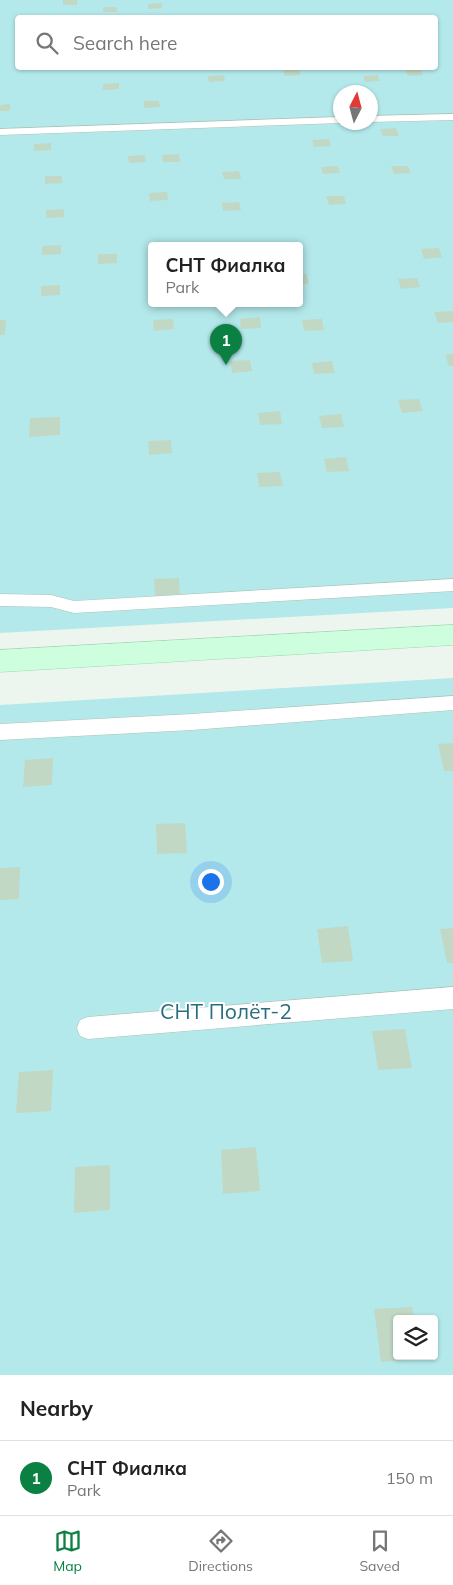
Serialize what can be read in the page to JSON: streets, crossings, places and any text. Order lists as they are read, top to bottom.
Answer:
{
  "parks": ["СНТ Полёт-2"],
  "north": "top",
  "page": {
    "search": "Search here",
    "popup": ["СНТ Фиалка", "Park"],
    "pins": "1",
    "heading": "Nearby",
    "list": [
      {
        "mark": "1",
        "name": "СНТ Фиалка",
        "note": "Park",
        "value": "150 m"
      }
    ],
    "nav": ["Map", "Directions", "Saved"]
  }
}
